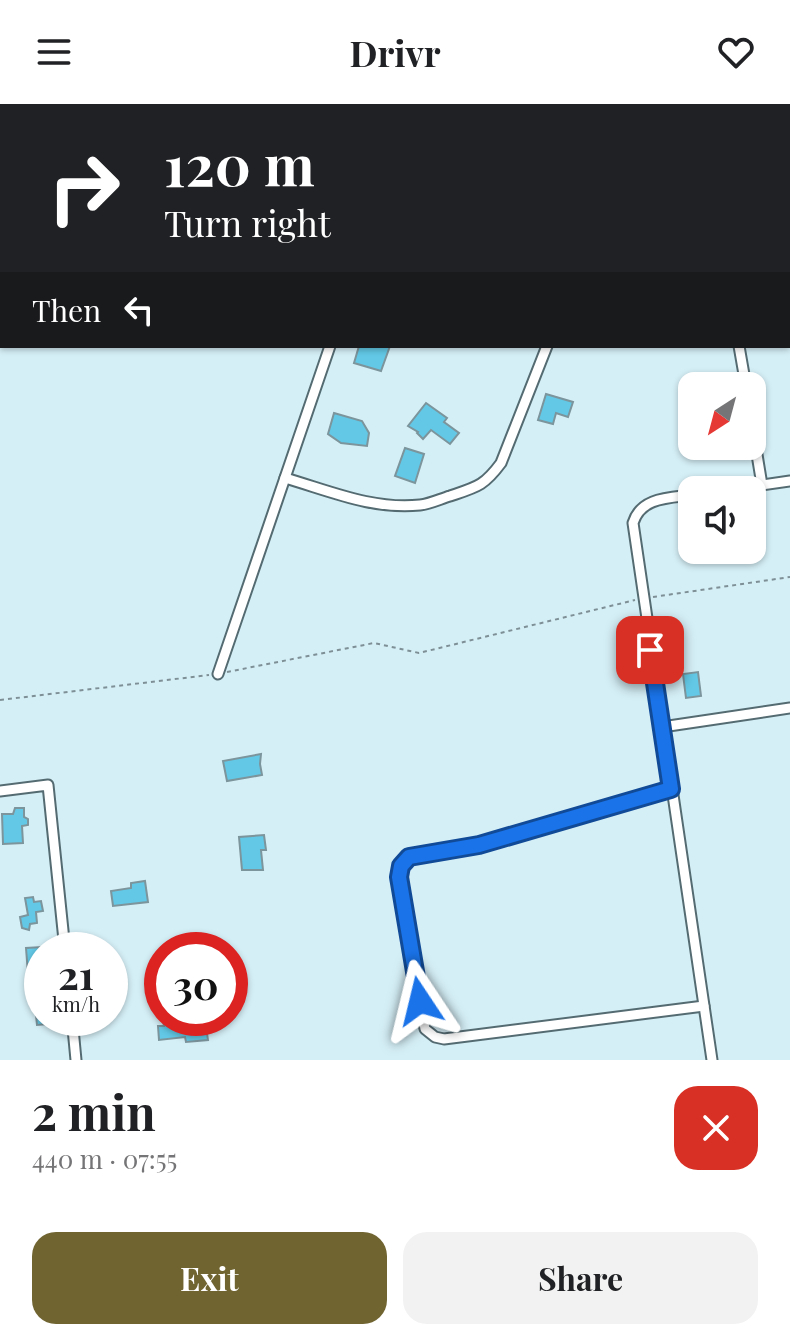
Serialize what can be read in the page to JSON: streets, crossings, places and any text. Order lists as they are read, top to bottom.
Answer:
{
  "north": "bottom left",
  "page": {
    "header": "Drivr",
    "turn": ["120 m", "Turn right"],
    "then": "Then",
    "speed": "21 km/h",
    "limit": "30",
    "heading": ["2 min", "440 m · 07:55"],
    "buttons": ["Exit", "Share"]
  }
}
